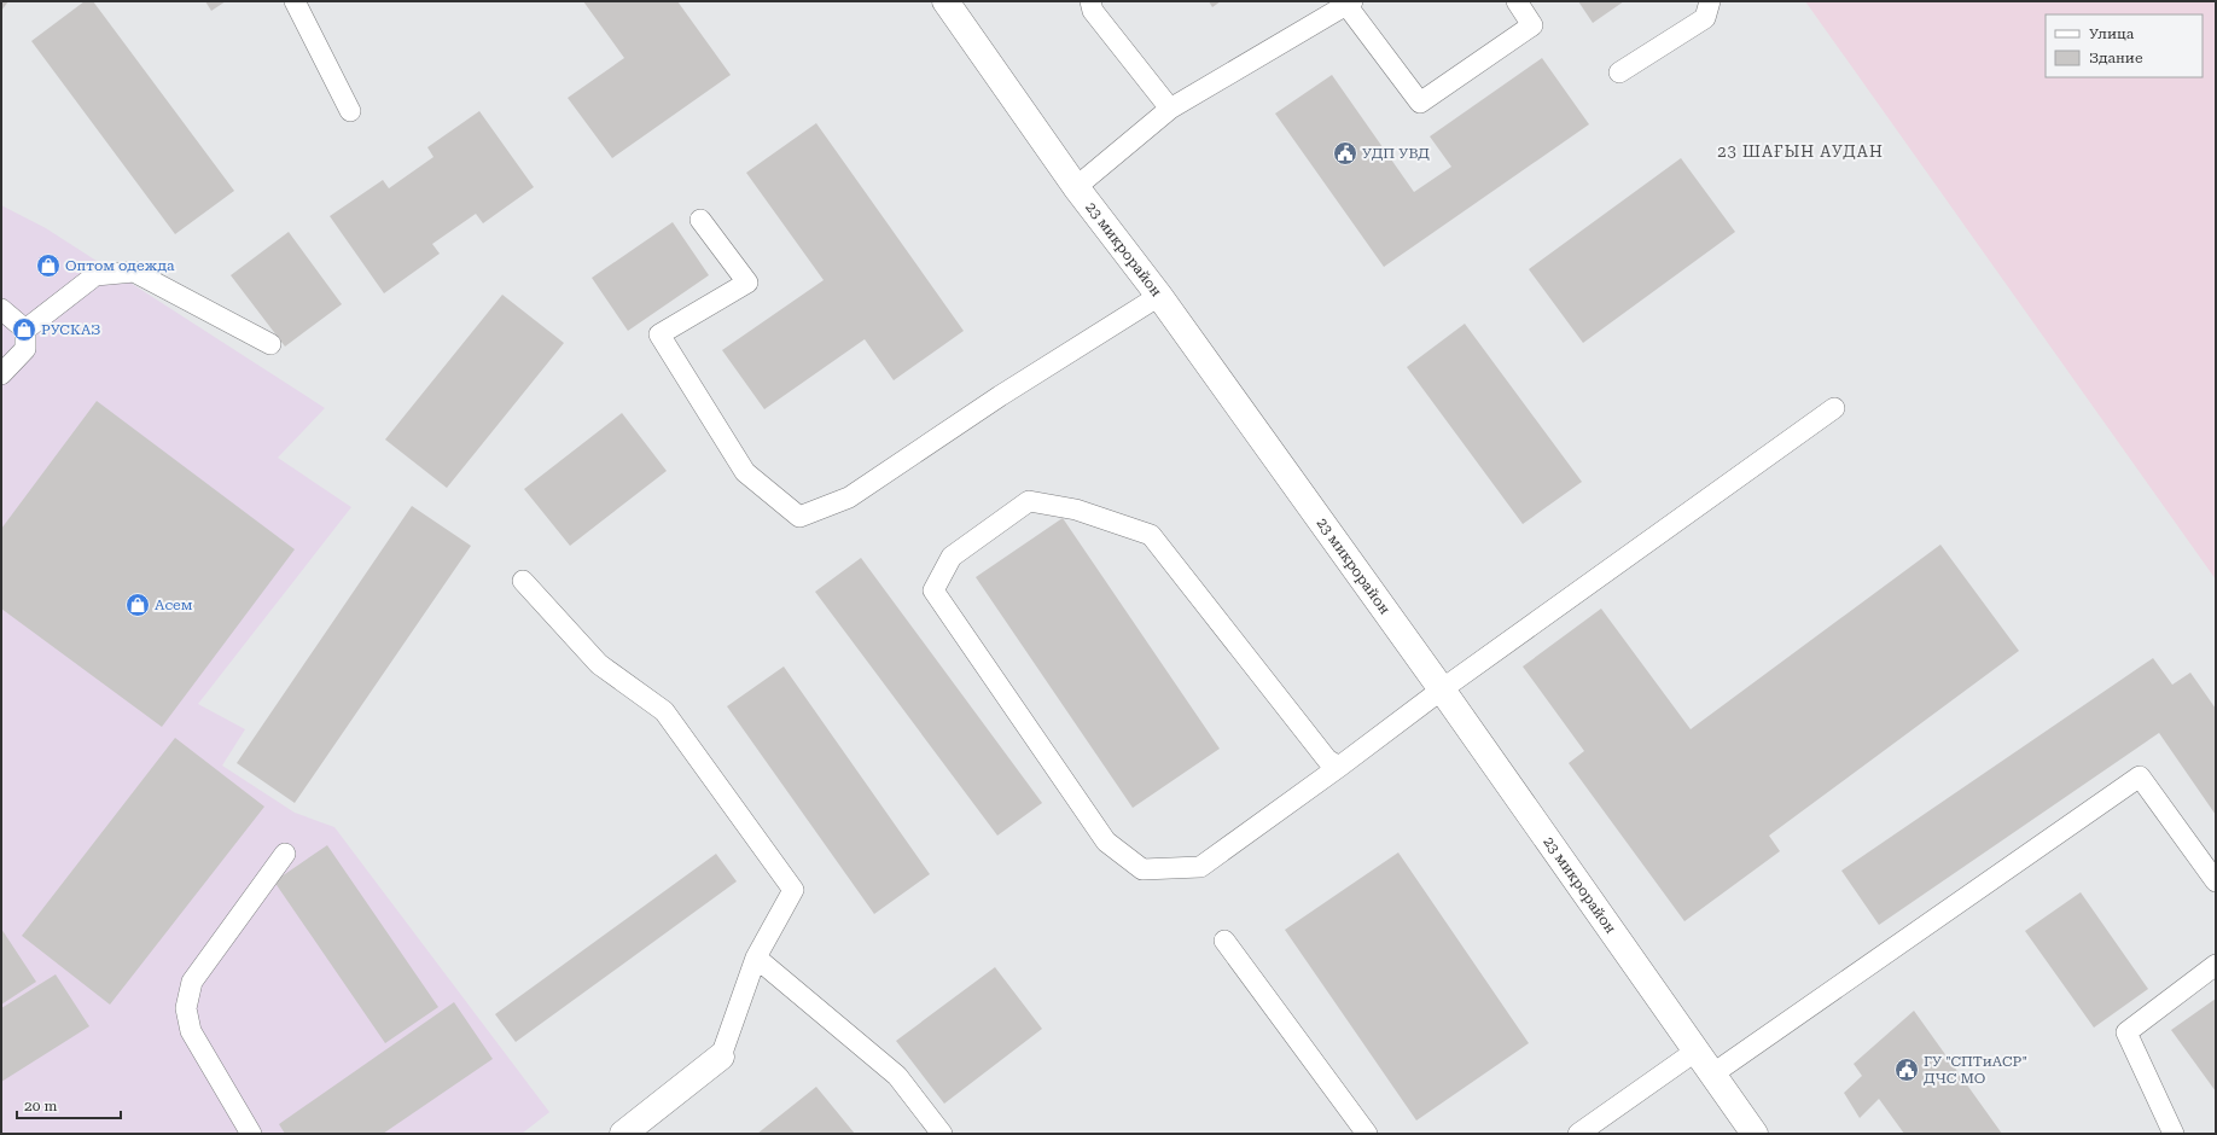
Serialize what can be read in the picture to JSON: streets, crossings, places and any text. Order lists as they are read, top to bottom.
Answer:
{
  "streets": {
    "street": ["23 микрорайон"]
  },
  "districts": ["23 ШАҒЫН АУДАН"],
  "places": {
    "public building": ["УДП УВД", "ГУ \"СПТиАСР\" ДЧС МО"],
    "shop": ["Оптом одежда", "РУСКАЗ", "Асем"]
  },
  "legend": ["Улица", "Здание"],
  "scale_bar": "20 m"
}
